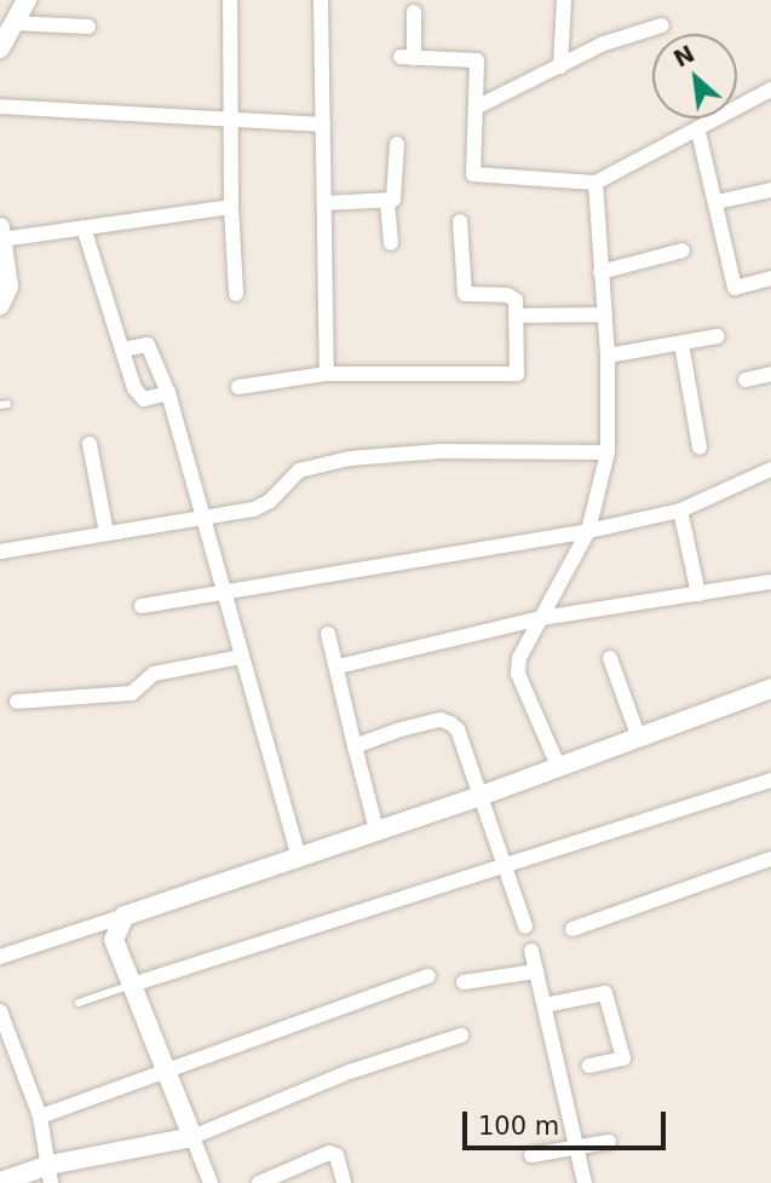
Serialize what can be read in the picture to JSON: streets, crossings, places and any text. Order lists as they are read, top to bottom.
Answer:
{
  "scale_bar": "100 m",
  "north": "top left"
}
